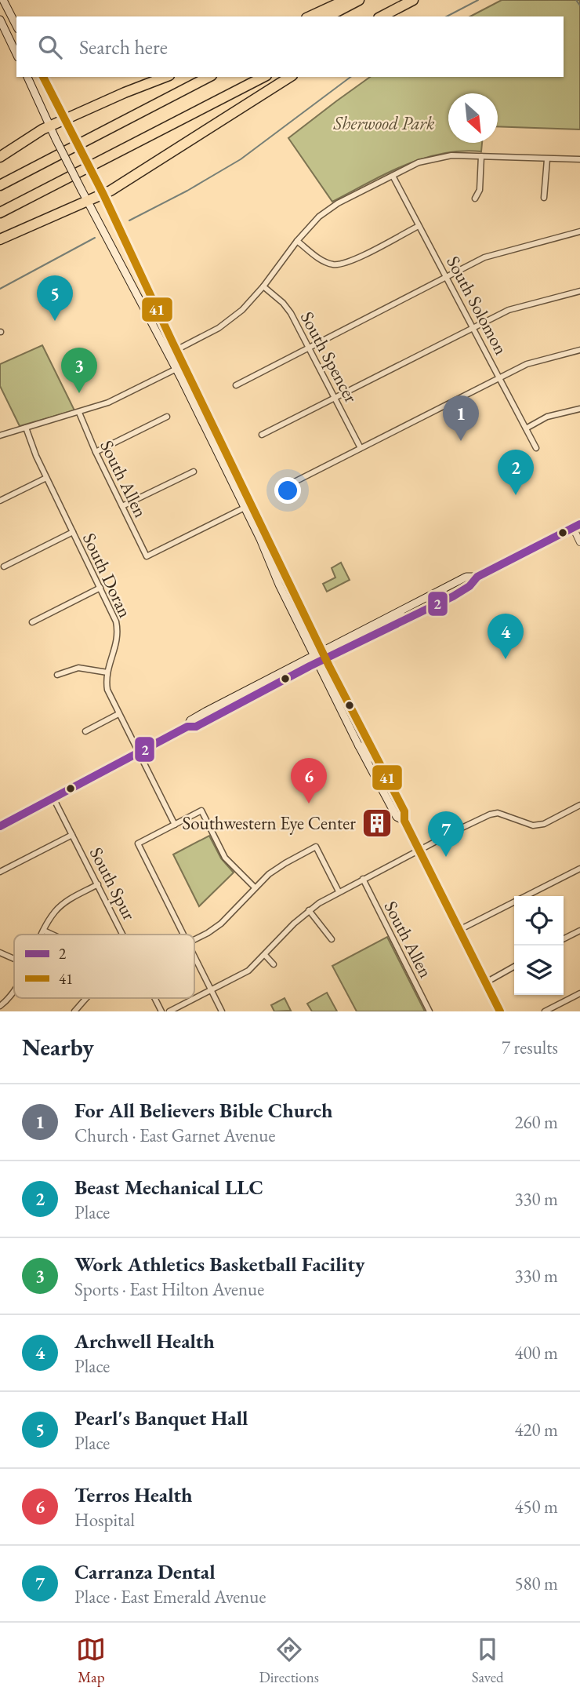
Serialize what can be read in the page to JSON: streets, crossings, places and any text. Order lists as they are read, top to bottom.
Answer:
{
  "streets": {
    "street": [
      "South Solomon",
      "South Spencer",
      "South Allen",
      "South Doran",
      "South Spur"
    ]
  },
  "parks": ["Sherwood Park"],
  "places": {
    "building": ["Southwestern Eye Center"]
  },
  "lines": ["transit line 41", "transit line 2"],
  "legend": ["2", "41"],
  "north": "bottom right",
  "page": {
    "search": "Search here",
    "pins": [
      "5",
      "3",
      "1",
      "2",
      "4",
      "6",
      "7"
    ],
    "heading": ["Nearby", "7 results"],
    "list": [
      {
        "mark": "1",
        "name": "For All Believers Bible Church",
        "note": "Church · East Garnet Avenue",
        "value": "260 m"
      },
      {
        "mark": "2",
        "name": "Beast Mechanical LLC",
        "note": "Place",
        "value": "330 m"
      },
      {
        "mark": "3",
        "name": "Work Athletics Basketball Facility",
        "note": "Sports · East Hilton Avenue",
        "value": "330 m"
      },
      {
        "mark": "4",
        "name": "Archwell Health",
        "note": "Place",
        "value": "400 m"
      },
      {
        "mark": "5",
        "name": "Pearl's Banquet Hall",
        "note": "Place",
        "value": "420 m"
      },
      {
        "mark": "6",
        "name": "Terros Health",
        "note": "Hospital",
        "value": "450 m"
      },
      {
        "mark": "7",
        "name": "Carranza Dental",
        "note": "Place · East Emerald Avenue",
        "value": "580 m"
      }
    ],
    "nav": ["Map", "Directions", "Saved"]
  }
}
